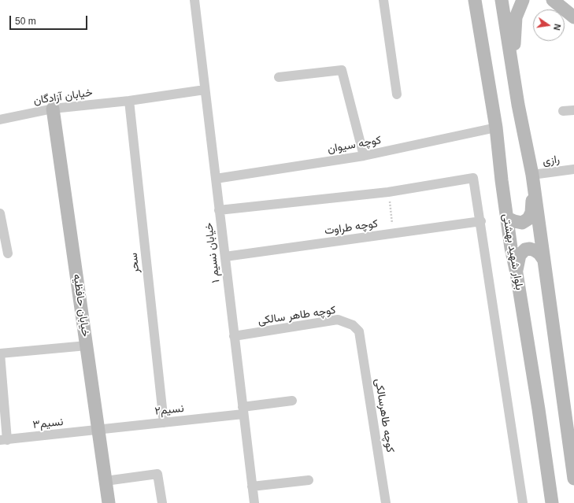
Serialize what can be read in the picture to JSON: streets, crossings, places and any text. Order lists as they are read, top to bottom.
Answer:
{
  "streets": {
    "main road": ["بلوار شهید بهشتی", "خیابان حافظیه"],
    "street": [
      "خیابان آزادگان",
      "کوچه سیوان",
      "رازی",
      "کوچه طراوت",
      "خیابان نسیم ۱",
      "سحر",
      "کوچه طاهر سالکی",
      "نسیم۲",
      "کوچه طاهرسالکی",
      "نسیم۳"
    ]
  },
  "crossings": [
    ["خیابان آزادگان", "خیابان نسیم ۱"],
    ["خیابان آزادگان", "سحر"],
    ["خیابان آزادگان", "خیابان حافظیه"],
    ["کوچه سیوان", "بلوار شهید بهشتی"],
    ["کوچه سیوان", "خیابان نسیم ۱"],
    ["کوچه طراوت", "خیابان نسیم ۱"],
    ["خیابان نسیم ۱", "کوچه طاهر سالکی"],
    ["خیابان نسیم ۱", "نسیم۲"],
    ["سحر", "نسیم۲"],
    ["خیابان حافظیه", "نسیم۲"],
    ["خیابان حافظیه", "نسیم۳"],
    ["کوچه طاهر سالکی", "کوچه طاهرسالکی"],
    ["نسیم۲", "نسیم۳"]
  ],
  "scale_bar": "50 m",
  "north": "right"
}
